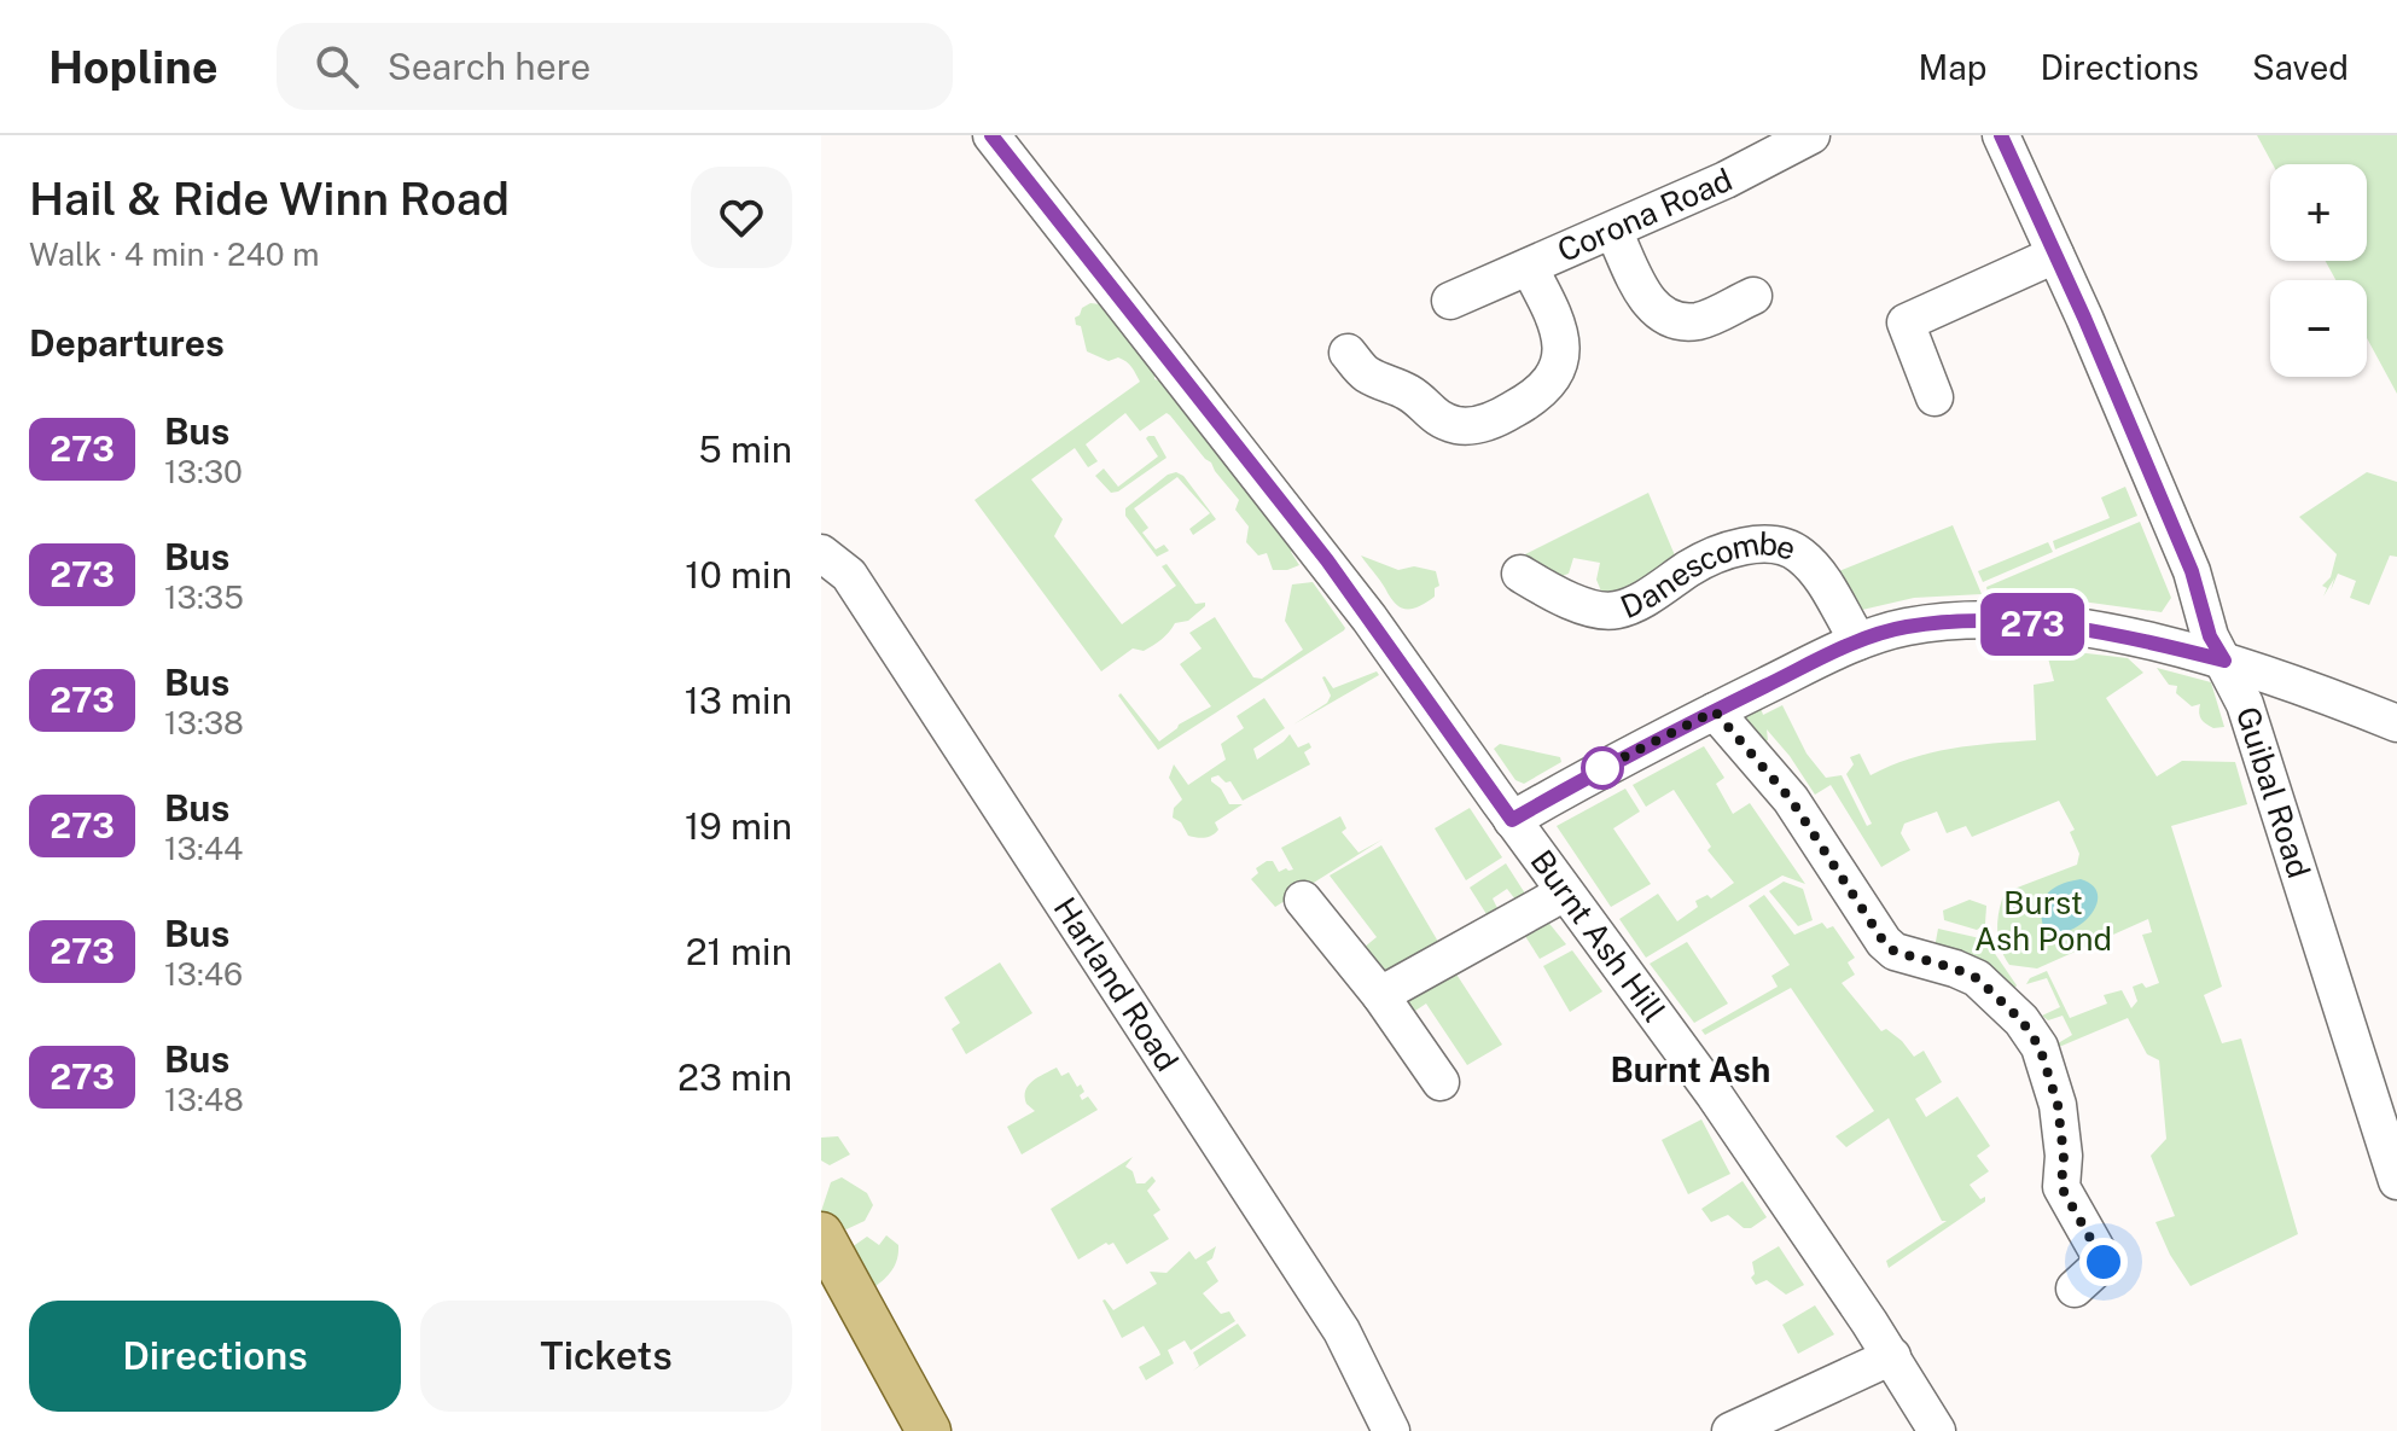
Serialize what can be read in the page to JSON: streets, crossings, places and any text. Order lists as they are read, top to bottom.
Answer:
{
  "streets": {
    "street": [
      "Corona Road",
      "Danescombe",
      "Guibal Road",
      "Burnt Ash Hill",
      "Harland Road"
    ]
  },
  "districts": ["Burnt Ash"],
  "parks": ["Burst Ash Pond"],
  "lines": ["bus line 273"],
  "page": {
    "header": "Hopline",
    "search": "Search here",
    "nav": ["Map", "Directions", "Saved"],
    "heading": [
      ["Hail & Ride Winn Road", "Walk · 4 min · 240 m"],
      "Departures"
    ],
    "on_map": "273",
    "map_buttons": ["+", "−"],
    "list": [
      {
        "mark": "273",
        "name": "Bus",
        "note": "13:30",
        "value": "5 min"
      },
      {
        "mark": "273",
        "name": "Bus",
        "note": "13:35",
        "value": "10 min"
      },
      {
        "mark": "273",
        "name": "Bus",
        "note": "13:38",
        "value": "13 min"
      },
      {
        "mark": "273",
        "name": "Bus",
        "note": "13:44",
        "value": "19 min"
      },
      {
        "mark": "273",
        "name": "Bus",
        "note": "13:46",
        "value": "21 min"
      },
      {
        "mark": "273",
        "name": "Bus",
        "note": "13:48",
        "value": "23 min"
      }
    ],
    "buttons": ["Directions", "Tickets"]
  }
}
